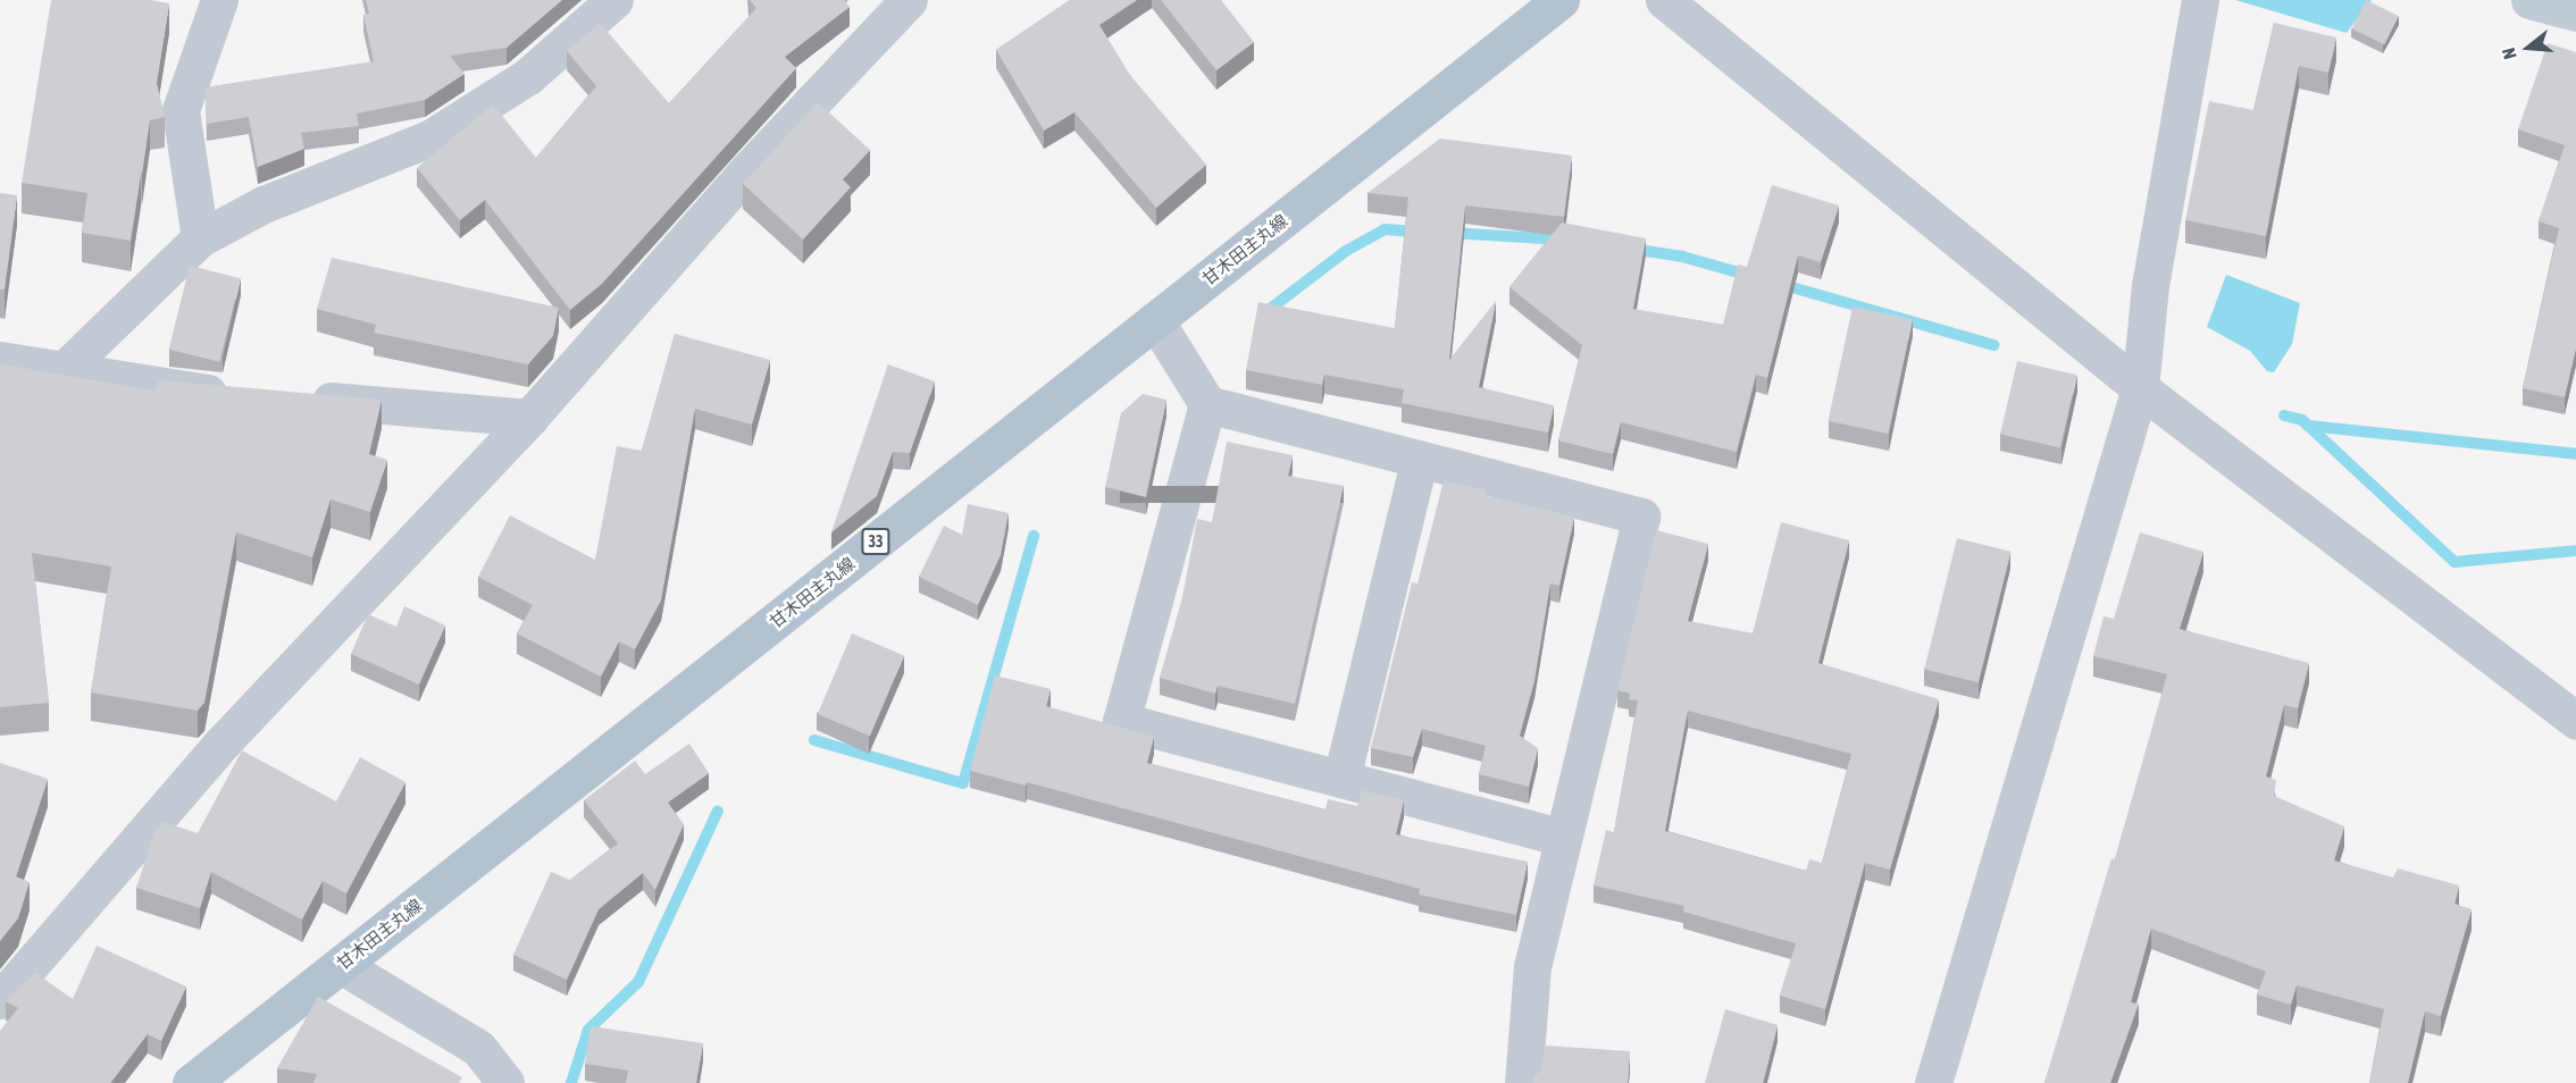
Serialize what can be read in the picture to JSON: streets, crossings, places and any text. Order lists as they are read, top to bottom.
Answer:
{
  "streets": {
    "main road": ["甘木田主丸線", "33"]
  },
  "north": "left"
}
